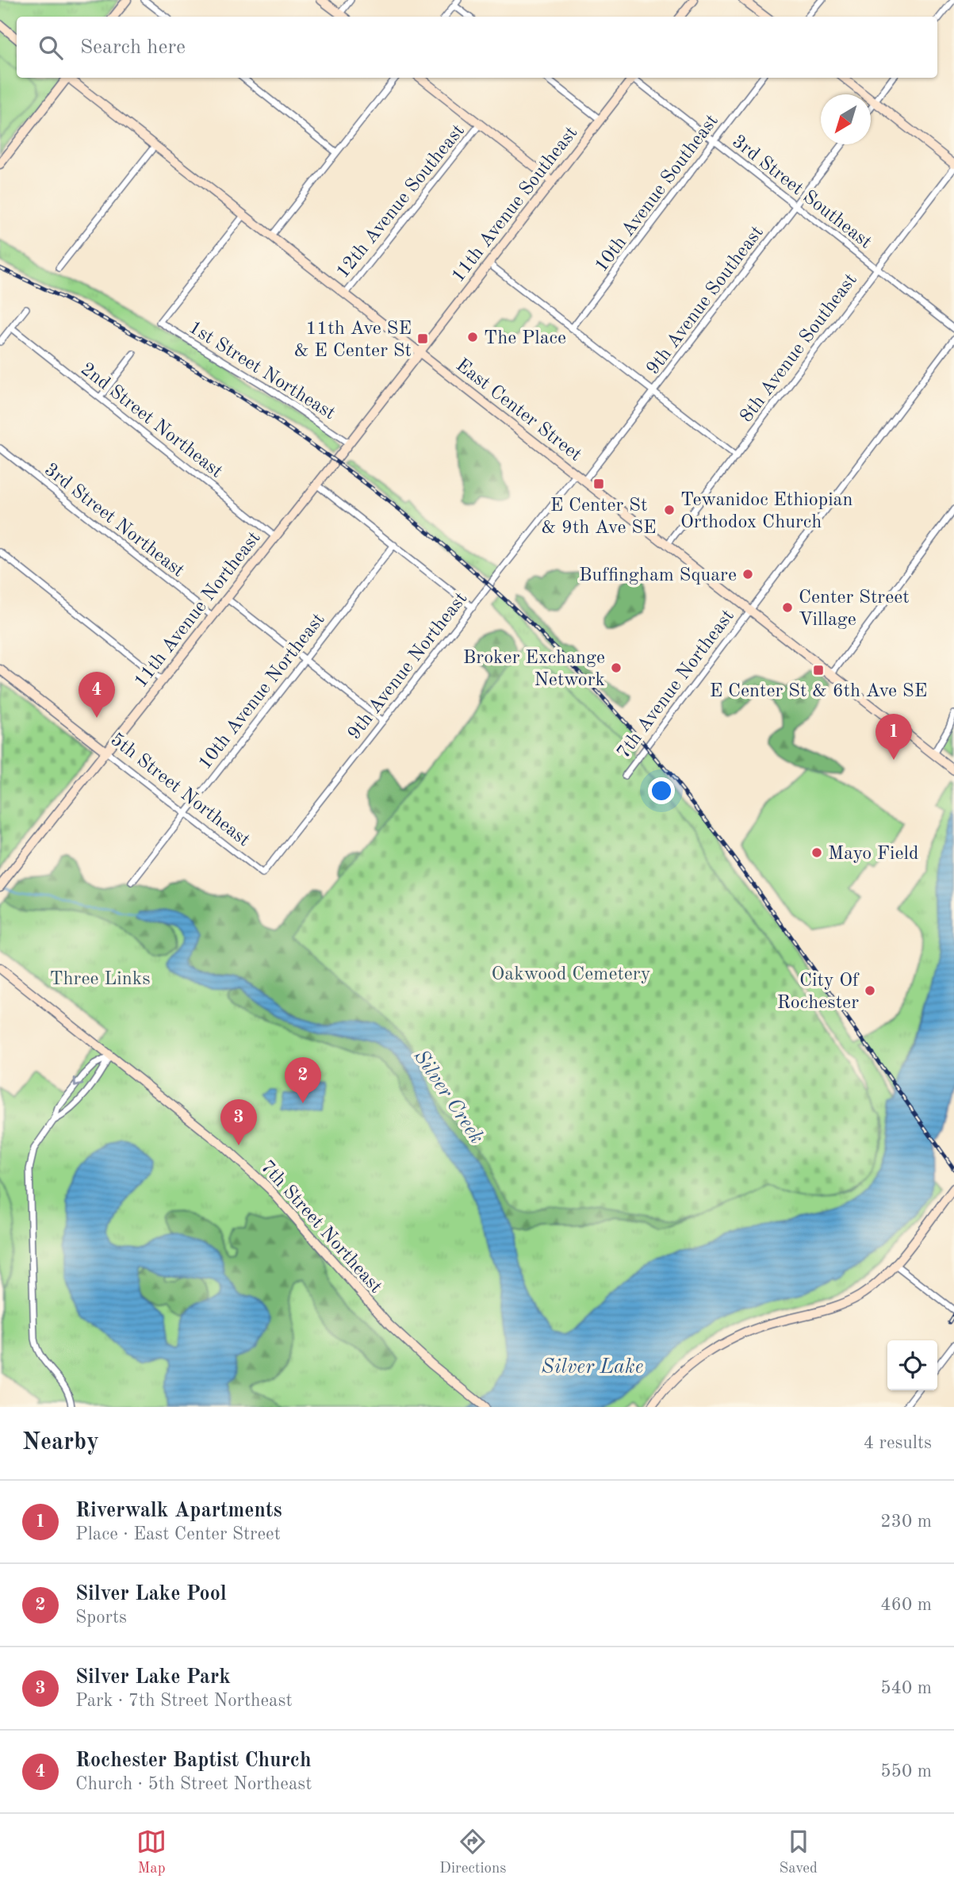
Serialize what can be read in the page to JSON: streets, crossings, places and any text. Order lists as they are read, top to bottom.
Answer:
{
  "streets": {
    "street": [
      "3rd Street Southeast",
      "10th Avenue Southeast",
      "12th Avenue Southeast",
      "11th Avenue Southeast",
      "9th Avenue Southeast",
      "8th Avenue Southeast",
      "1st Street Northeast",
      "East Center Street",
      "2nd Street Northeast",
      "3rd Street Northeast",
      "11th Avenue Northeast",
      "9th Avenue Northeast",
      "7th Avenue Northeast",
      "10th Avenue Northeast",
      "5th Street Northeast",
      "7th Street Northeast"
    ]
  },
  "crossings": [
    ["3rd Street Southeast", "10th Avenue Southeast"],
    ["3rd Street Southeast", "9th Avenue Southeast"],
    ["3rd Street Southeast", "8th Avenue Southeast"],
    ["12th Avenue Southeast", "East Center Street"],
    ["11th Avenue Southeast", "East Center Street"],
    ["11th Avenue Southeast", "11th Avenue Northeast"],
    ["9th Avenue Southeast", "East Center Street"],
    ["8th Avenue Southeast", "East Center Street"],
    ["1st Street Northeast", "East Center Street"],
    ["1st Street Northeast", "11th Avenue Northeast"],
    ["East Center Street", "11th Avenue Northeast"],
    ["East Center Street", "9th Avenue Northeast"],
    ["East Center Street", "7th Avenue Northeast"],
    ["2nd Street Northeast", "11th Avenue Northeast"],
    ["3rd Street Northeast", "11th Avenue Northeast"],
    ["11th Avenue Northeast", "5th Street Northeast"],
    ["9th Avenue Northeast", "5th Street Northeast"],
    ["10th Avenue Northeast", "5th Street Northeast"]
  ],
  "water": ["Silver Creek", "Silver Lake"],
  "parks": ["Oakwood Cemetery", "Three Links"],
  "places": {
    "other": [
      "The Place",
      "Tewanidoc Ethiopian Orthodox Church",
      "Buffingham Square",
      "Center Street Village",
      "Broker Exchange Network",
      "Mayo Field",
      "City Of Rochester"
    ],
    "transit": ["11th Ave SE & E Center St", "E Center St & 9th Ave SE", "E Center St & 6th Ave SE"]
  },
  "north": "bottom left",
  "page": {
    "search": "Search here",
    "pins": [
      "4",
      "1",
      "2",
      "3"
    ],
    "heading": ["Nearby", "4 results"],
    "list": [
      {
        "mark": "1",
        "name": "Riverwalk Apartments",
        "note": "Place · East Center Street",
        "value": "230 m"
      },
      {
        "mark": "2",
        "name": "Silver Lake Pool",
        "note": "Sports",
        "value": "460 m"
      },
      {
        "mark": "3",
        "name": "Silver Lake Park",
        "note": "Park · 7th Street Northeast",
        "value": "540 m"
      },
      {
        "mark": "4",
        "name": "Rochester Baptist Church",
        "note": "Church · 5th Street Northeast",
        "value": "550 m"
      }
    ],
    "nav": ["Map", "Directions", "Saved"]
  }
}
